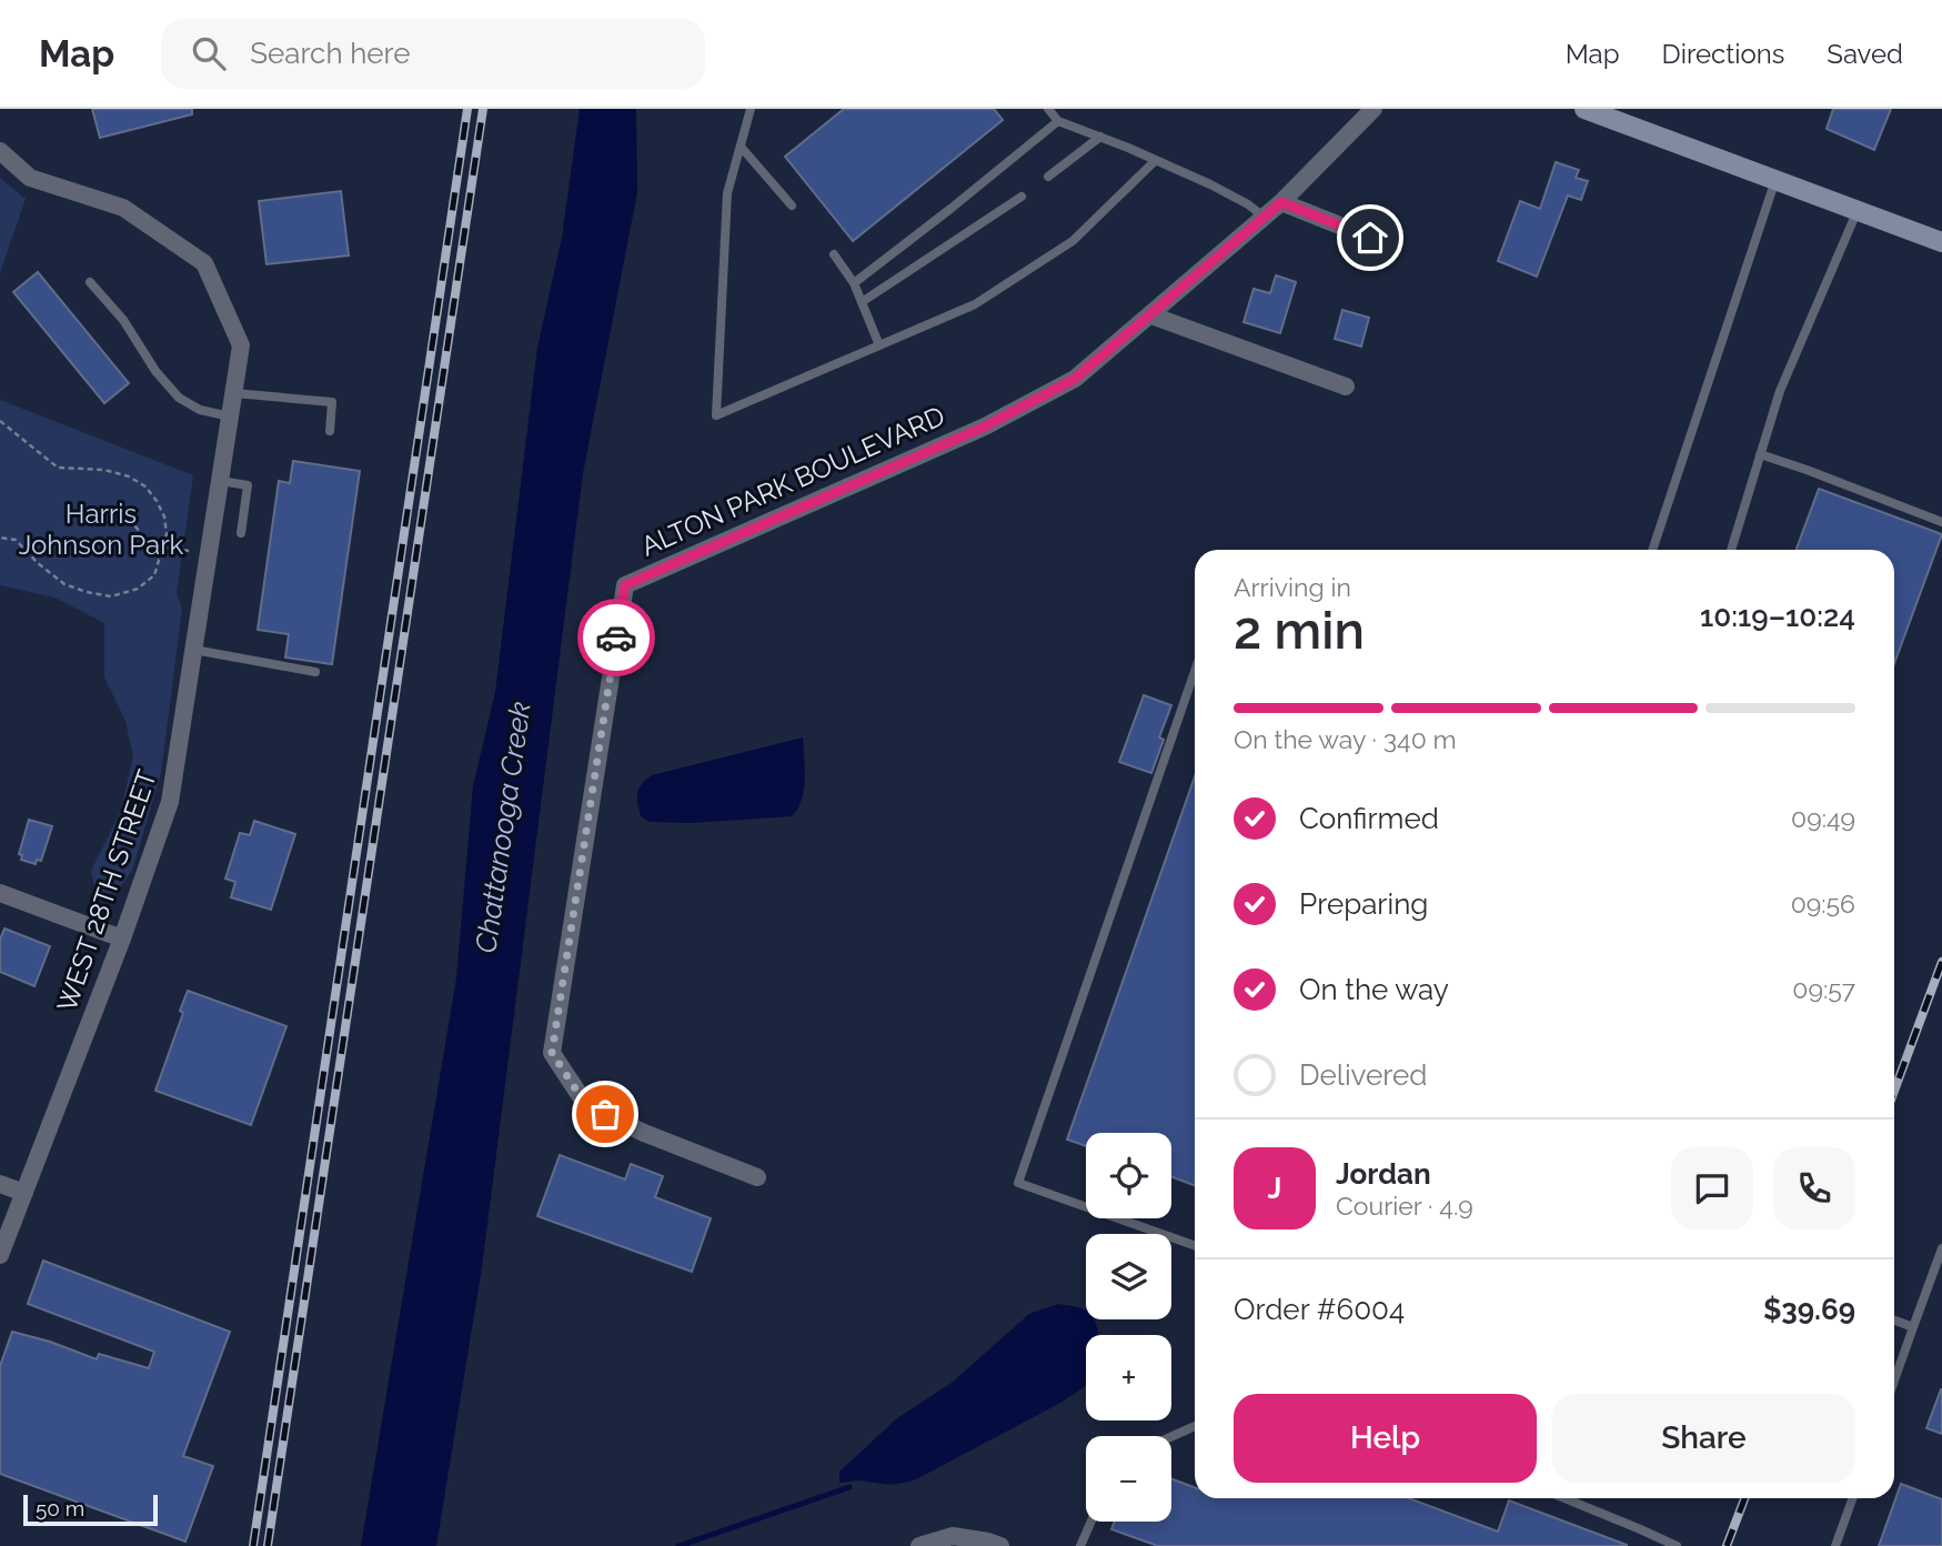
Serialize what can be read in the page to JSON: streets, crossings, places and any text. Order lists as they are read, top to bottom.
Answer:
{
  "streets": {
    "street": ["ALTON PARK BOULEVARD", "WEST 28TH STREET"]
  },
  "water": ["Chattanooga Creek"],
  "parks": ["Harris Johnson Park"],
  "scale_bar": "50 m",
  "page": {
    "header": "Map",
    "search": "Search here",
    "nav": ["Map", "Directions", "Saved"],
    "heading": ["2 min", "Arriving in", "10:19–10:24"],
    "panel": [
      "Jordan",
      "Courier · 4.9",
      "Order #6004",
      "$39.69"
    ],
    "bar": "On the way · 340 m",
    "list": [
      ["Confirmed", "09:49"],
      ["Preparing", "09:56"],
      ["On the way", "09:57"],
      "Delivered"
    ],
    "map_buttons": ["+", "−"],
    "round": "J",
    "buttons": ["Help", "Share"],
    "scale": "50 m"
  }
}
